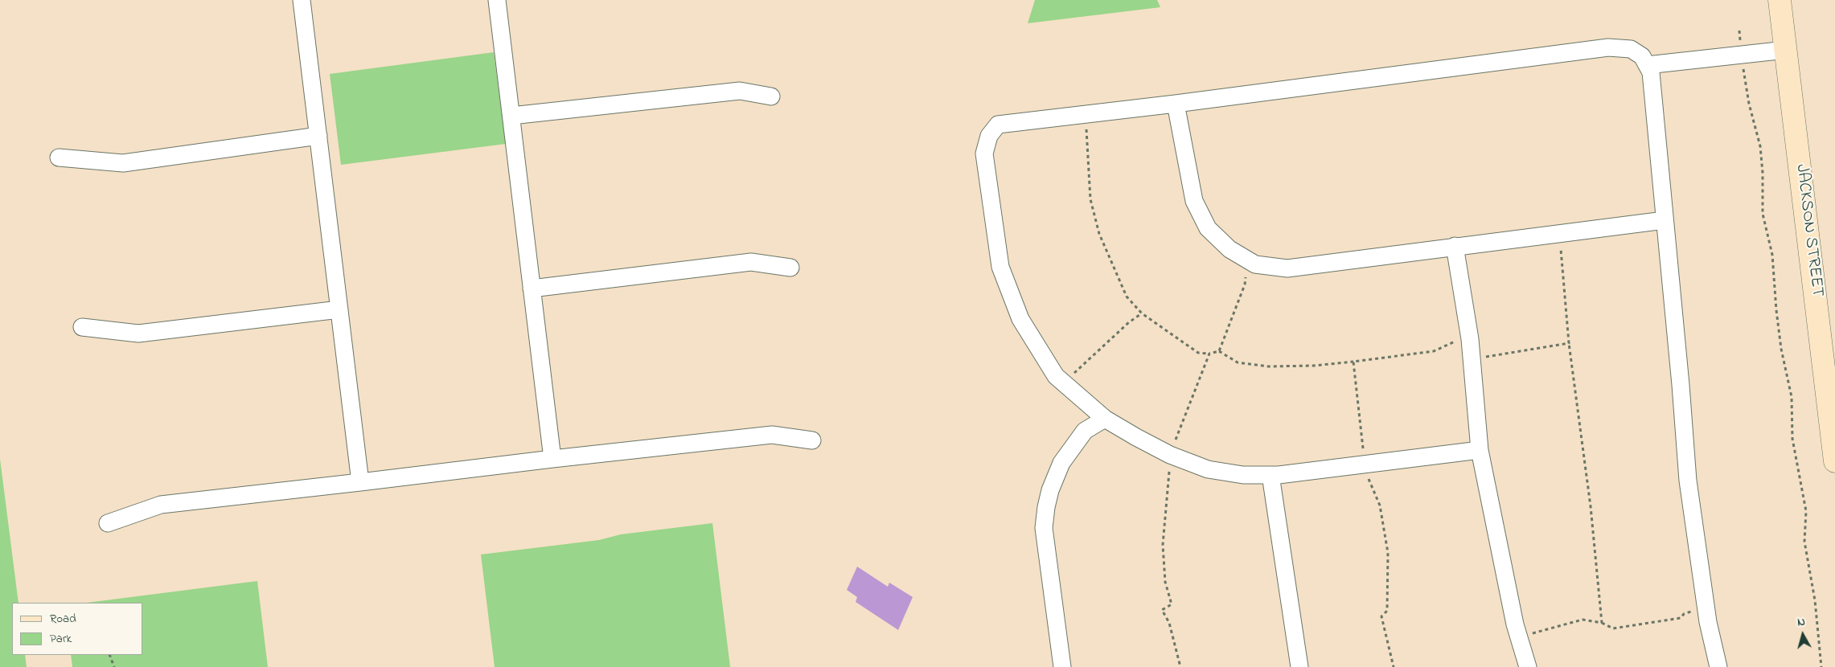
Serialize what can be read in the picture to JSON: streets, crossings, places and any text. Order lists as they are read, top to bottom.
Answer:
{
  "streets": {
    "main road": ["JACKSON STREET"]
  },
  "legend": ["Road", "Park"],
  "north": "top"
}
